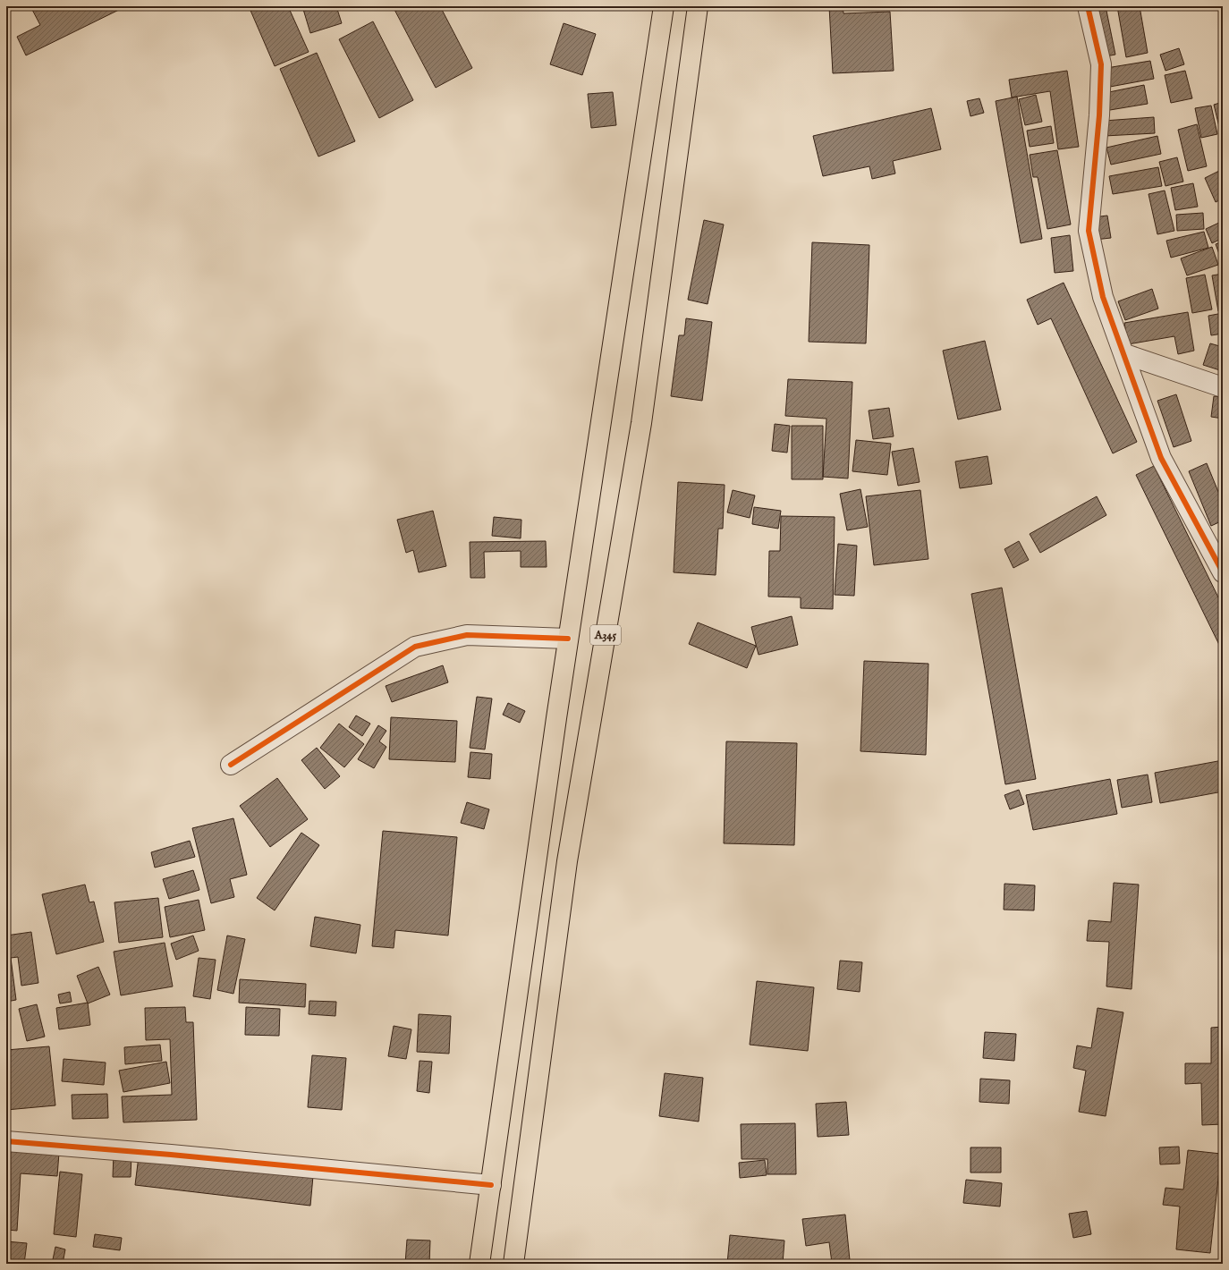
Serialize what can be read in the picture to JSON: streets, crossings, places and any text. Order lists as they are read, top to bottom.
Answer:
{
  "streets": {
    "highway": ["A345"]
  }
}
